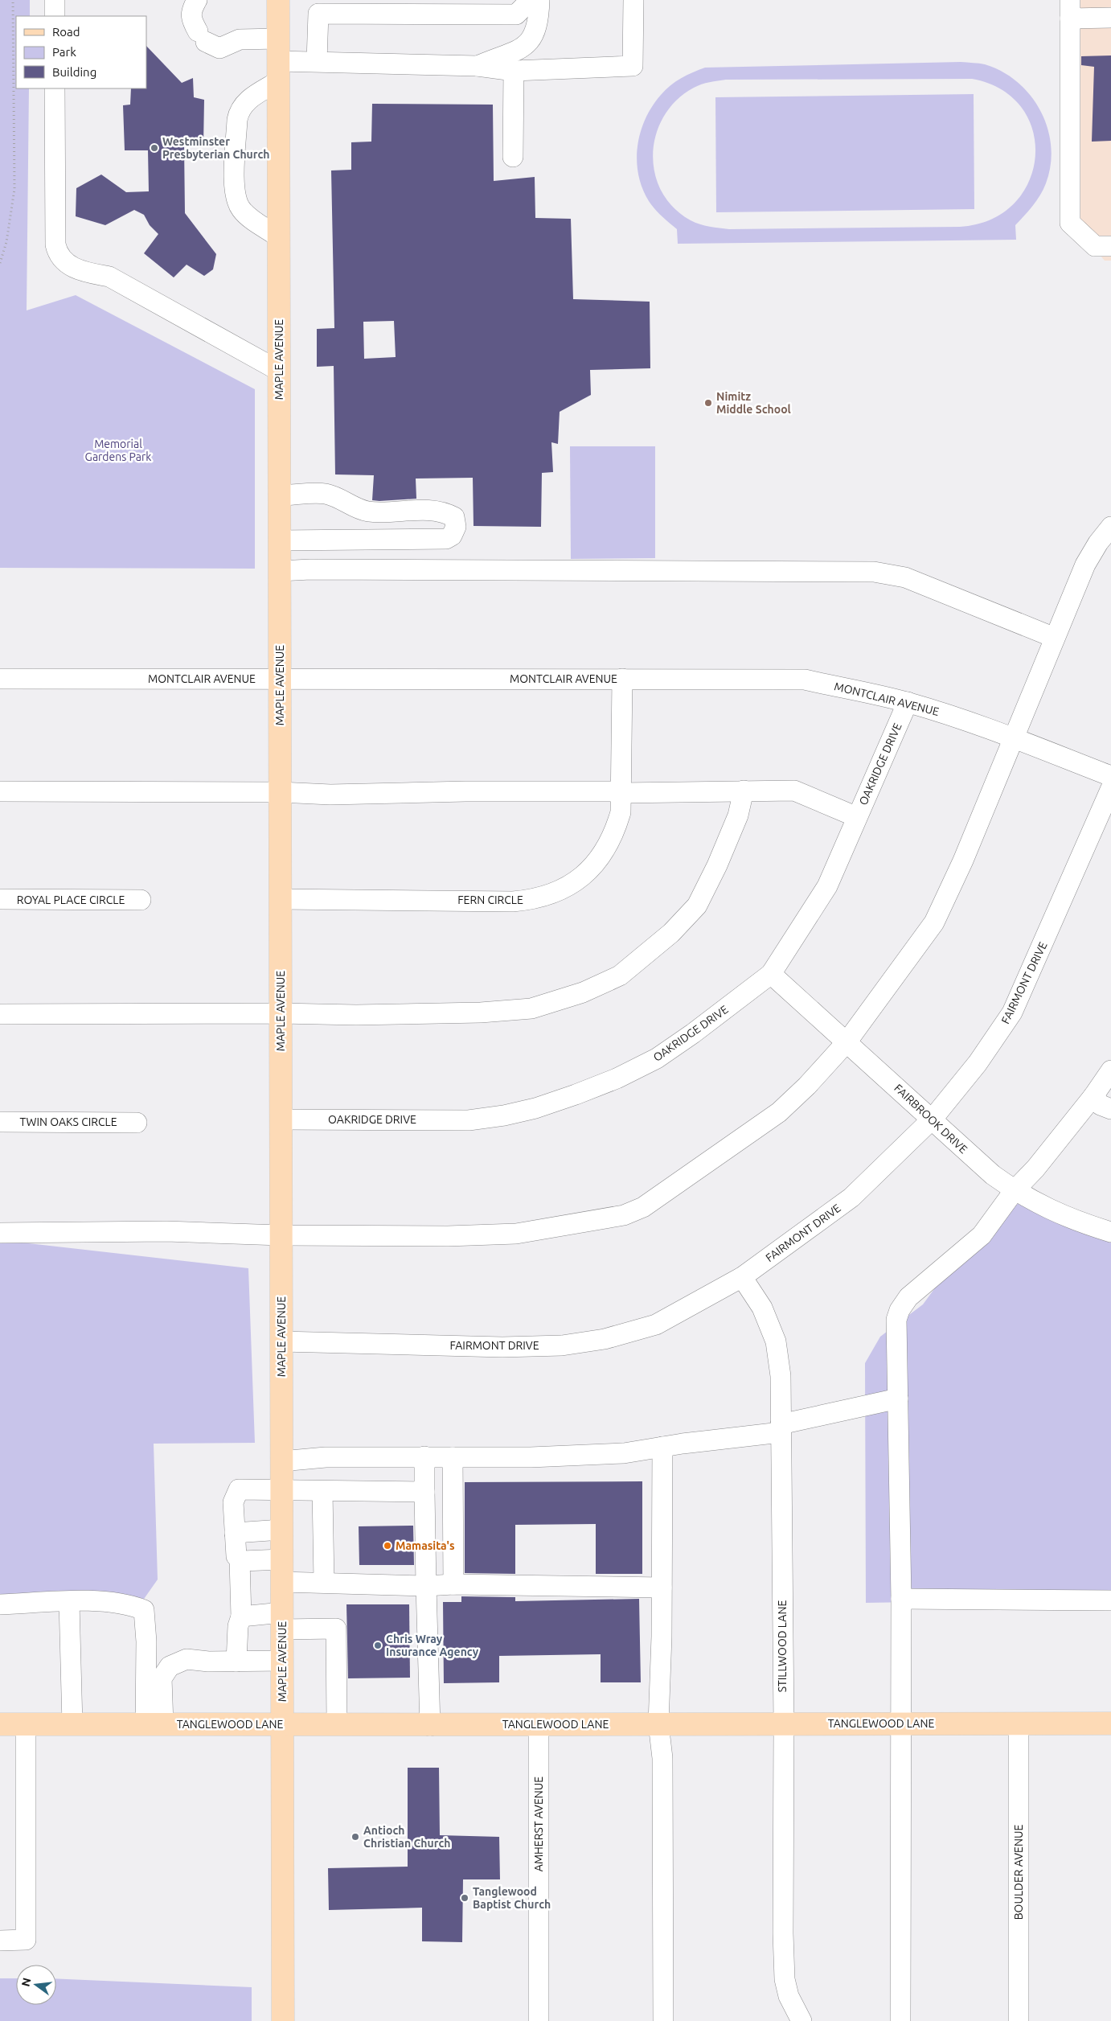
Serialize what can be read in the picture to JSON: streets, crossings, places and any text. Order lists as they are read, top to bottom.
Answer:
{
  "streets": {
    "main road": ["MAPLE AVENUE", "TANGLEWOOD LANE"],
    "street": [
      "MONTCLAIR AVENUE",
      "OAKRIDGE DRIVE",
      "ROYAL PLACE CIRCLE",
      "FERN CIRCLE",
      "FAIRMONT DRIVE",
      "FAIRBROOK DRIVE",
      "TWIN OAKS CIRCLE",
      "STILLWOOD LANE",
      "AMHERST AVENUE",
      "BOULDER AVENUE"
    ]
  },
  "crossings": [
    ["MAPLE AVENUE", "MONTCLAIR AVENUE"],
    ["MAPLE AVENUE", "OAKRIDGE DRIVE"],
    ["MAPLE AVENUE", "FERN CIRCLE"],
    ["MAPLE AVENUE", "FAIRMONT DRIVE"],
    ["MAPLE AVENUE", "TANGLEWOOD LANE"],
    ["MONTCLAIR AVENUE", "OAKRIDGE DRIVE"],
    ["MONTCLAIR AVENUE", "FERN CIRCLE"],
    ["OAKRIDGE DRIVE", "FAIRBROOK DRIVE"],
    ["FAIRMONT DRIVE", "FAIRBROOK DRIVE"],
    ["FAIRMONT DRIVE", "STILLWOOD LANE"],
    ["STILLWOOD LANE", "TANGLEWOOD LANE"],
    ["TANGLEWOOD LANE", "AMHERST AVENUE"],
    ["TANGLEWOOD LANE", "BOULDER AVENUE"]
  ],
  "parks": ["Memorial Gardens Park"],
  "places": [
    "Westminster Presbyterian Church",
    "Nimitz Middle School",
    "Mamasita's",
    "Chris Wray Insurance Agency",
    "Antioch Christian Church",
    "Tanglewood Baptist Church"
  ],
  "legend": ["Road", "Park", "Building"],
  "north": "left"
}
